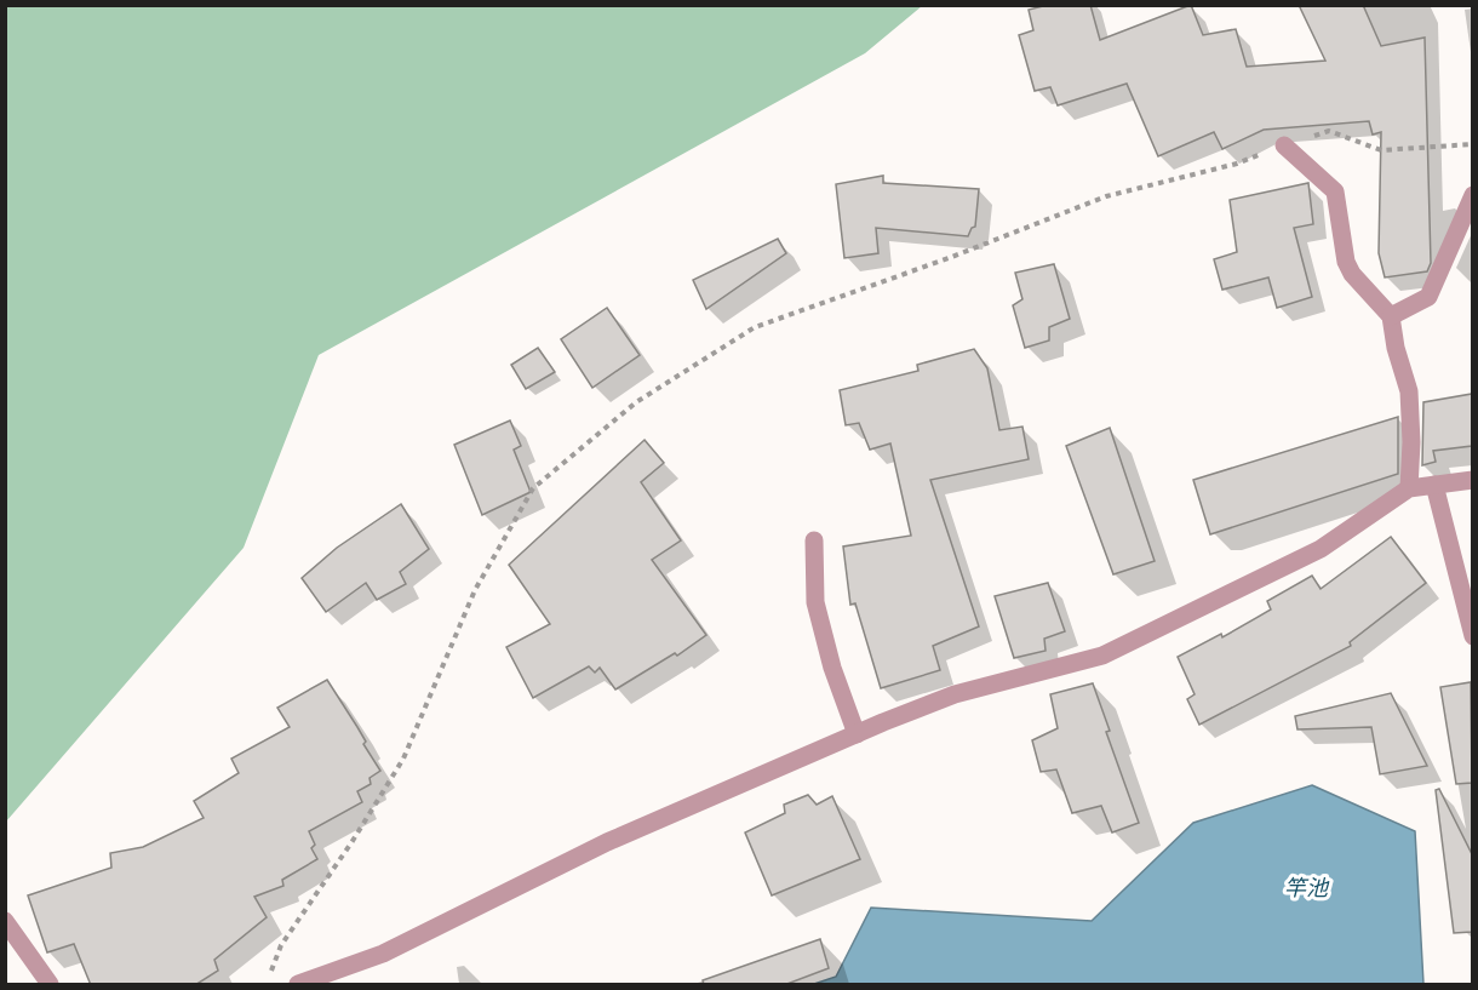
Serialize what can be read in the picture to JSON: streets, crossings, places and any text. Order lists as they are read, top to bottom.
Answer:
{
  "water": ["竿池"]
}
